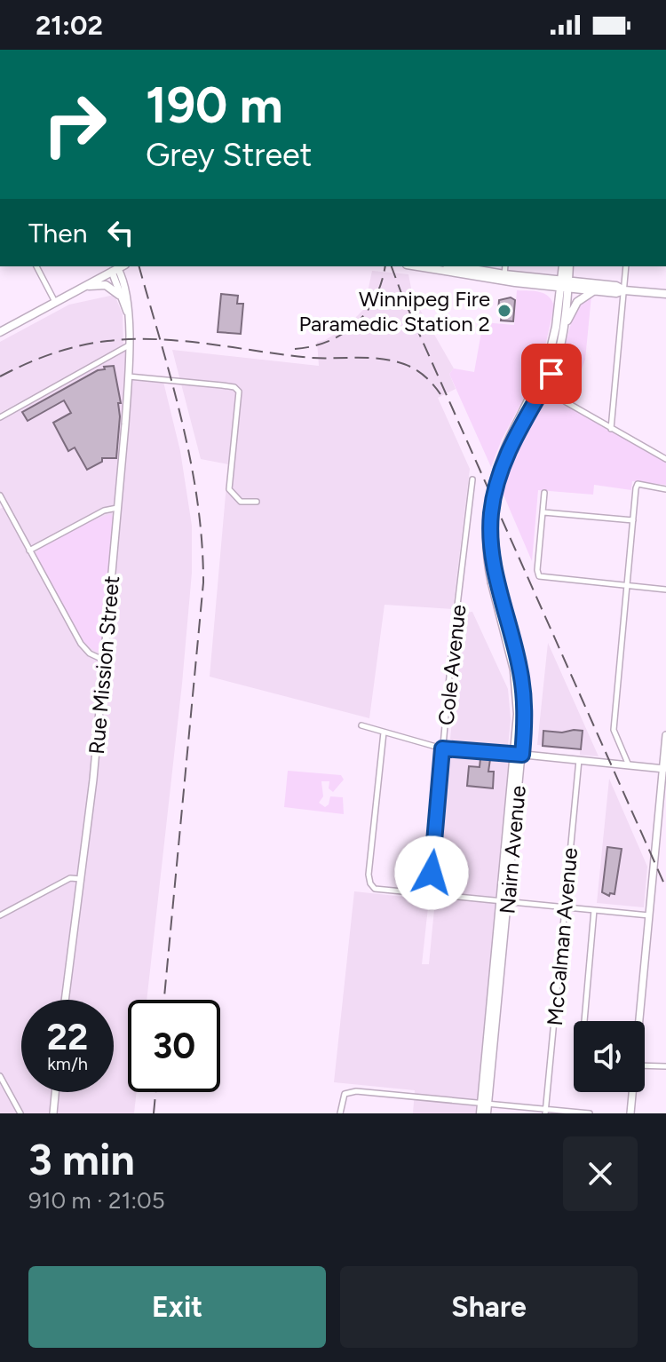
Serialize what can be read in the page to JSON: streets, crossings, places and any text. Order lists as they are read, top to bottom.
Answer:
{
  "streets": {
    "main road": ["Nairn Avenue"],
    "street": ["Rue Mission Street", "Cole Avenue", "McCalman Avenue"]
  },
  "places": ["Winnipeg Fire Paramedic Station 2"],
  "page": {
    "status": "21:02",
    "turn": ["190 m", "Grey Street"],
    "then": "Then",
    "speed": "22 km/h",
    "limit": "30",
    "heading": ["3 min", "910 m · 21:05"],
    "buttons": ["Exit", "Share"]
  }
}
